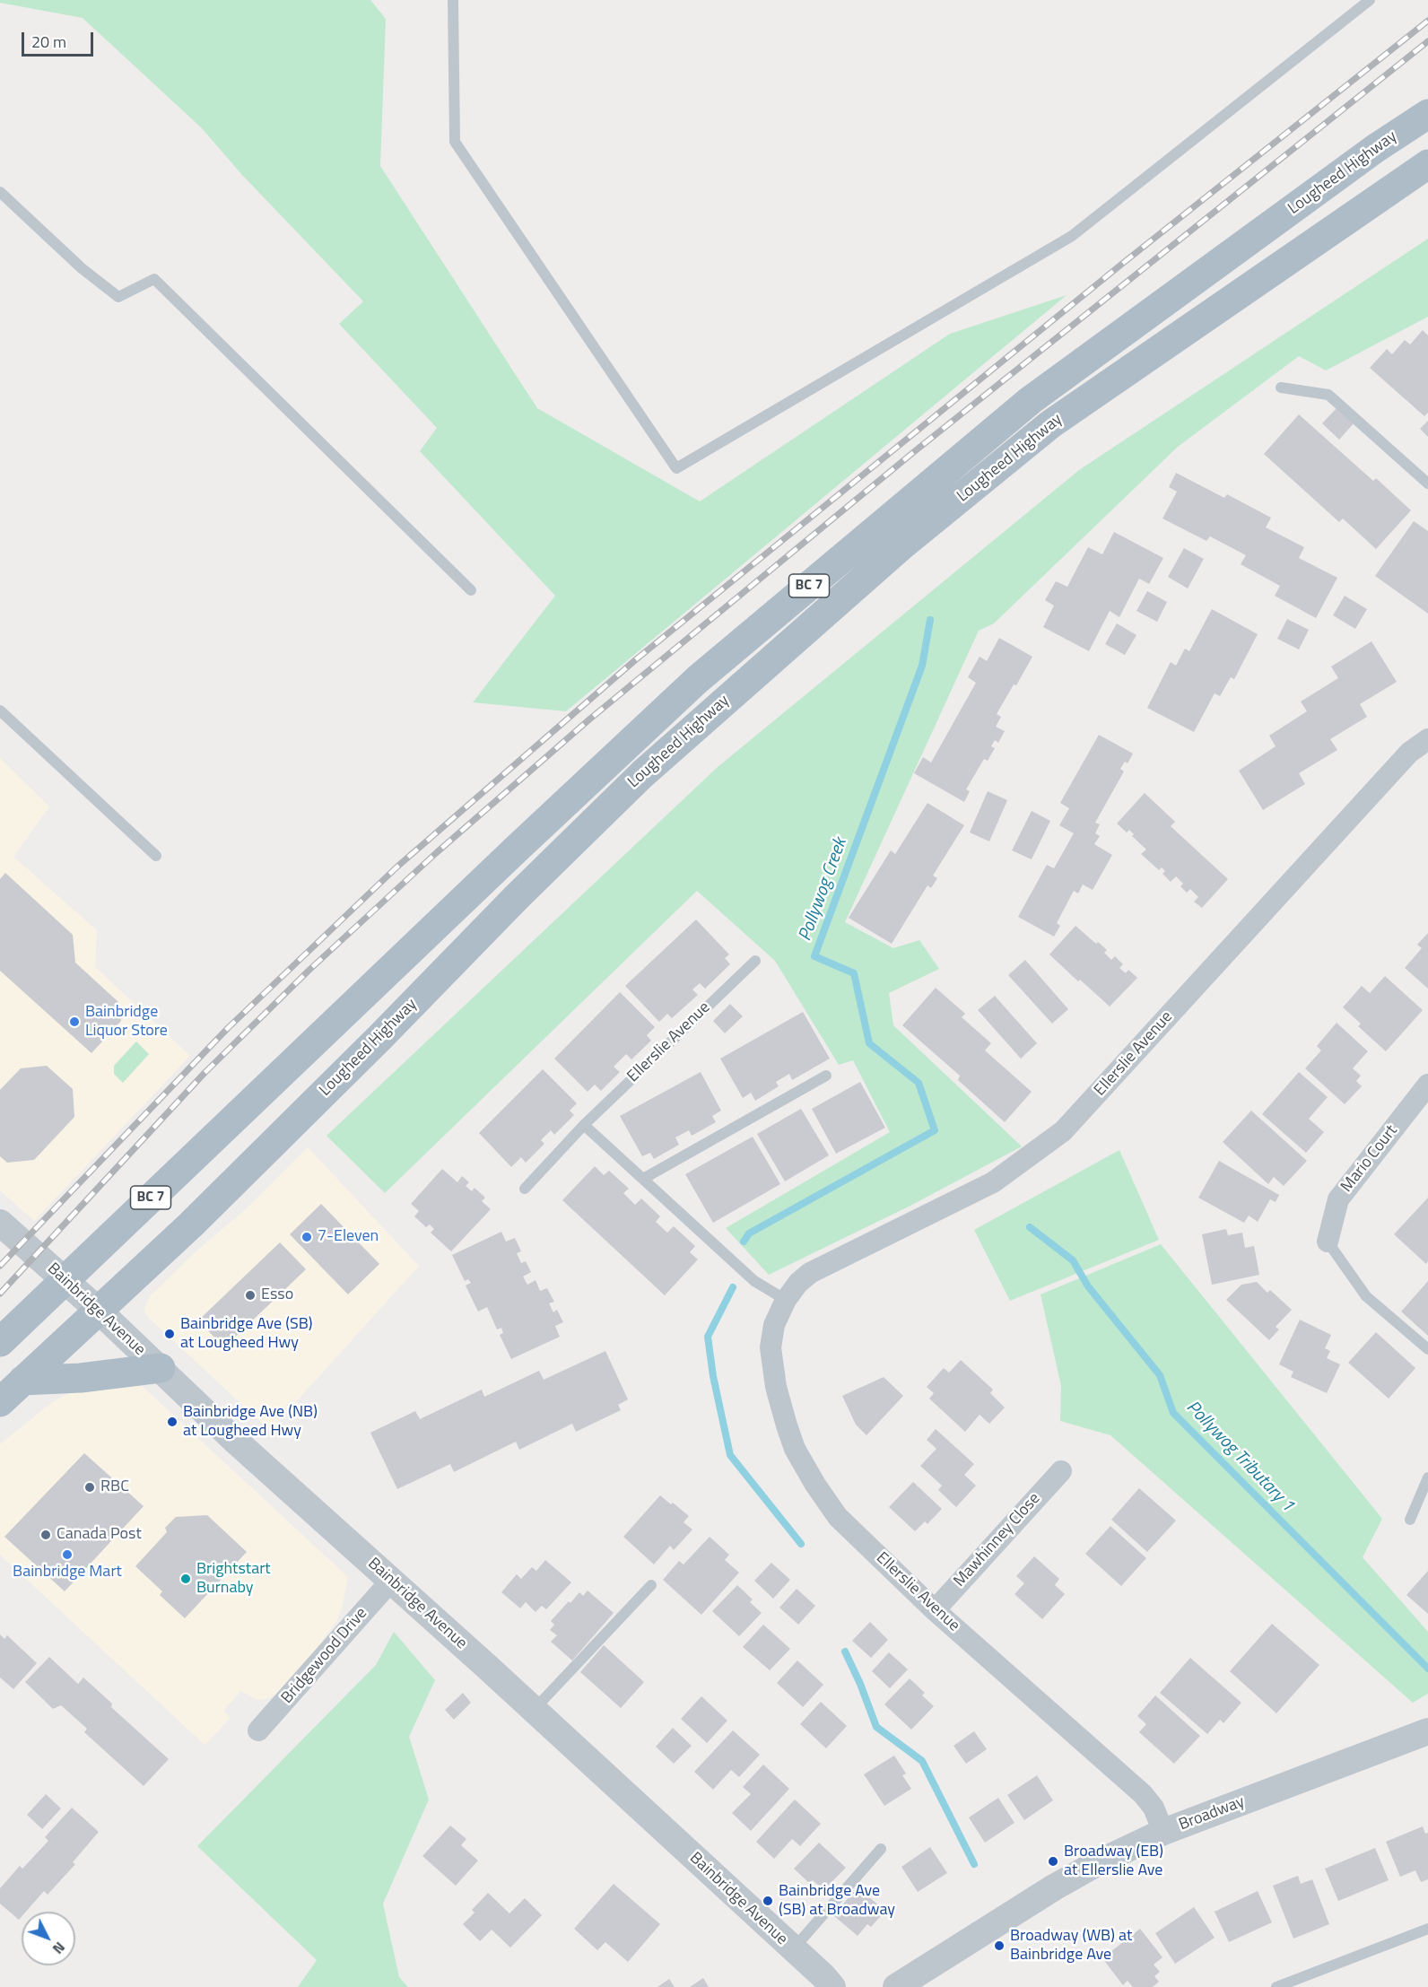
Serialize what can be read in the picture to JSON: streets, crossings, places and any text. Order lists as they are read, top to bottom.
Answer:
{
  "streets": {
    "main road": ["Lougheed Highway", "BC 7"],
    "street": [
      "Ellerslie Avenue",
      "Mario Court",
      "Bainbridge Avenue",
      "Mawhinney Close",
      "Bridgewood Drive",
      "Broadway"
    ]
  },
  "crossings": [
    ["Lougheed Highway", "Bainbridge Avenue"],
    ["Ellerslie Avenue", "Mawhinney Close"],
    ["Ellerslie Avenue", "Broadway"],
    ["Bainbridge Avenue", "Bridgewood Drive"]
  ],
  "water": ["Pollywog Creek", "Pollywog Tributary 1"],
  "places": [
    "Bainbridge Liquor Store",
    "7-Eleven",
    "Esso",
    "Bainbridge Ave (SB) at Lougheed Hwy",
    "Bainbridge Ave (NB) at Lougheed Hwy",
    "RBC",
    "Canada Post",
    "Bainbridge Mart",
    "Brightstart Burnaby",
    "Broadway (EB) at Ellerslie Ave",
    "Bainbridge Ave (SB) at Broadway",
    "Broadway (WB) at Bainbridge Ave"
  ],
  "scale_bar": "20 m",
  "north": "bottom right"
}
